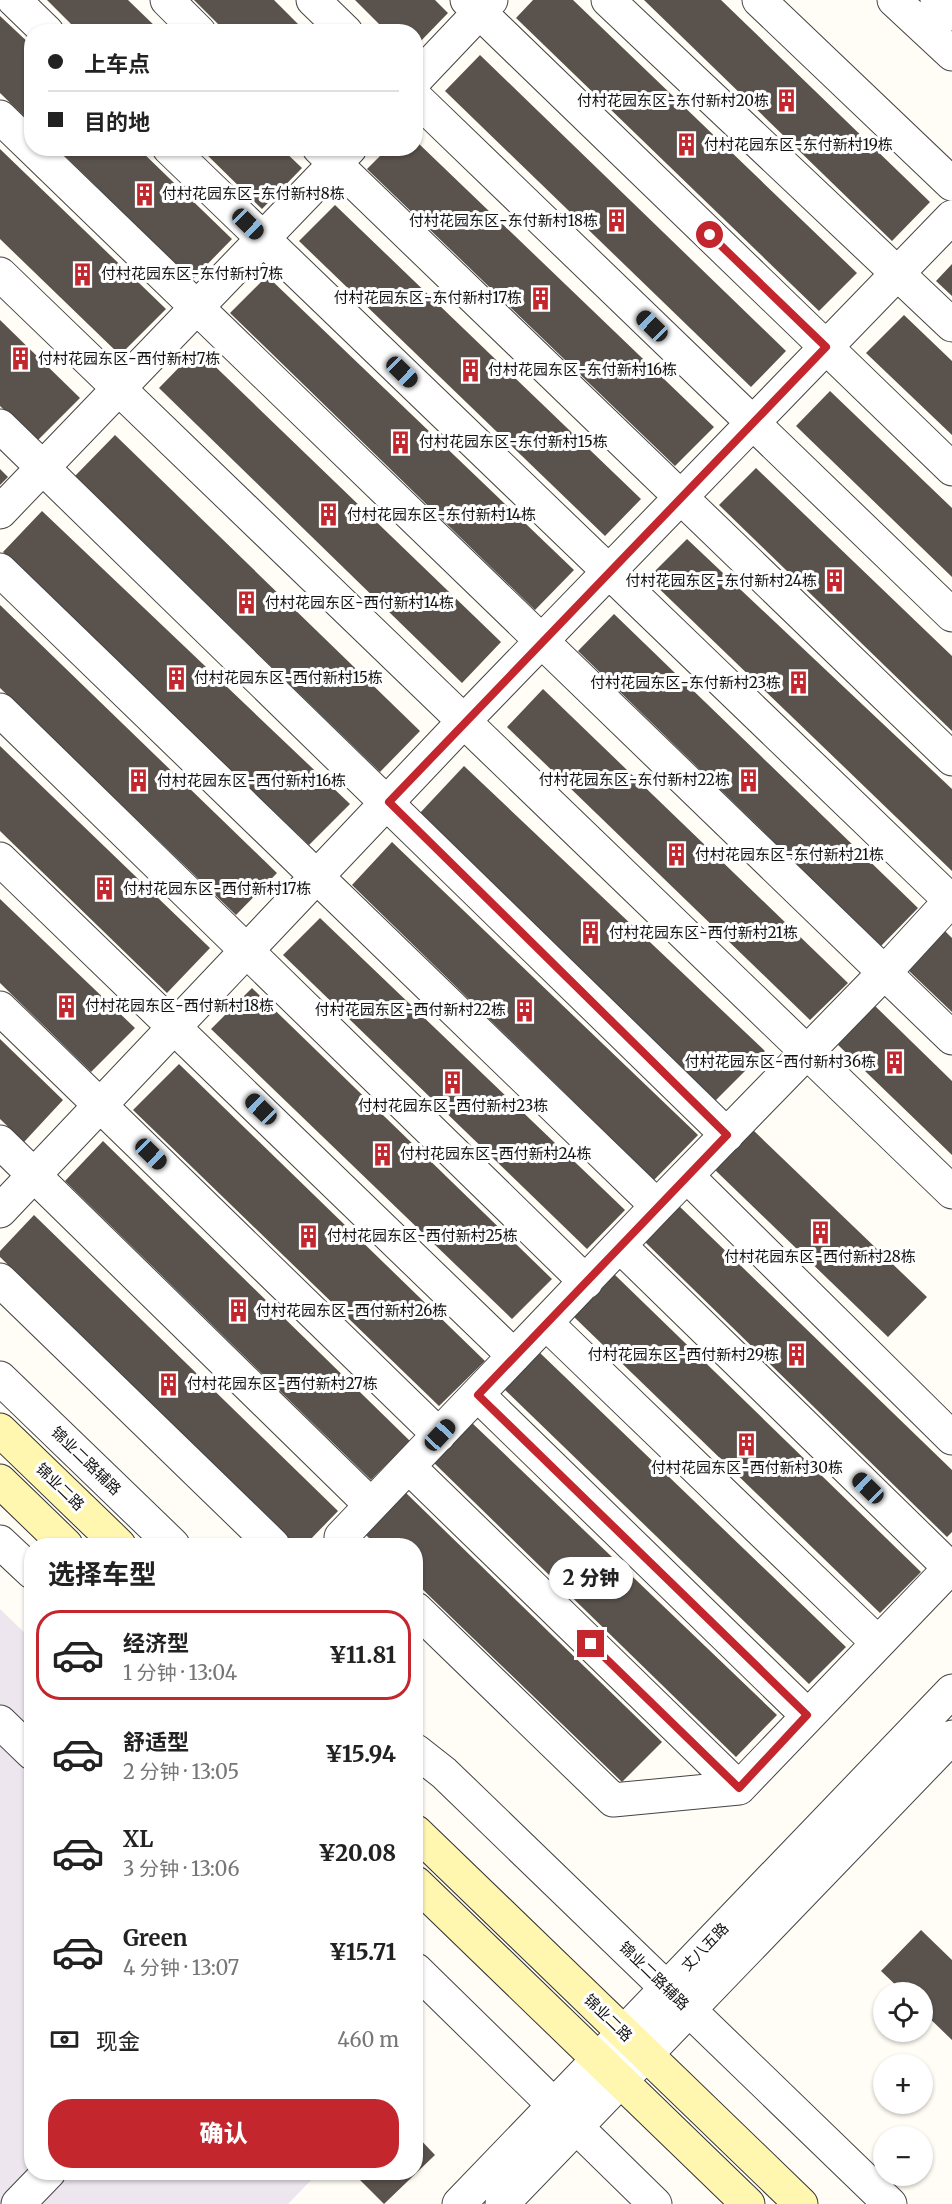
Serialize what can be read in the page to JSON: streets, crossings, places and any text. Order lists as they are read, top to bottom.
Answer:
{
  "streets": {
    "main road": ["锦业二路"],
    "street": ["锦业二路辅路", "丈八五路"]
  },
  "crossings": [
    ["锦业二路辅路", "丈八五路"],
    ["锦业二路", "丈八五路"]
  ],
  "places": {
    "building": [
      "付村花园东区-东付新村20栋",
      "付村花园东区-东付新村19栋",
      "付村花园东区-东付新村8栋",
      "付村花园东区-东付新村18栋",
      "付村花园东区-东付新村7栋",
      "付村花园东区-东付新村17栋",
      "付村花园东区-西付新村7栋",
      "付村花园东区-东付新村16栋",
      "付村花园东区-东付新村15栋",
      "付村花园东区-东付新村14栋",
      "付村花园东区-东付新村24栋",
      "付村花园东区-西付新村14栋",
      "付村花园东区-西付新村15栋",
      "付村花园东区-东付新村23栋",
      "付村花园东区-东付新村22栋",
      "付村花园东区-西付新村16栋",
      "付村花园东区-东付新村21栋",
      "付村花园东区-西付新村17栋",
      "付村花园东区-西付新村21栋",
      "付村花园东区-西付新村18栋",
      "付村花园东区-西付新村22栋",
      "付村花园东区-西付新村36栋",
      "付村花园东区-西付新村23栋",
      "付村花园东区-西付新村24栋",
      "付村花园东区-西付新村28栋",
      "付村花园东区-西付新村25栋",
      "付村花园东区-西付新村26栋",
      "付村花园东区-西付新村29栋",
      "付村花园东区-西付新村27栋",
      "付村花园东区-西付新村30栋"
    ]
  },
  "page": {
    "banner": ["上车点", "目的地"],
    "heading": "选择车型",
    "bubble": "2 分钟",
    "list": [
      {
        "name": "经济型",
        "note": "1 分钟 · 13:04",
        "value": "¥11.81"
      },
      {
        "name": "舒适型",
        "note": "2 分钟 · 13:05",
        "value": "¥15.94"
      },
      {
        "name": "XL",
        "note": "3 分钟 · 13:06",
        "value": "¥20.08"
      },
      {
        "name": "Green",
        "note": "4 分钟 · 13:07",
        "value": "¥15.71"
      }
    ],
    "map_buttons": ["+", "−"],
    "pay": ["现金", "460 m"],
    "buttons": "确认"
  }
}
